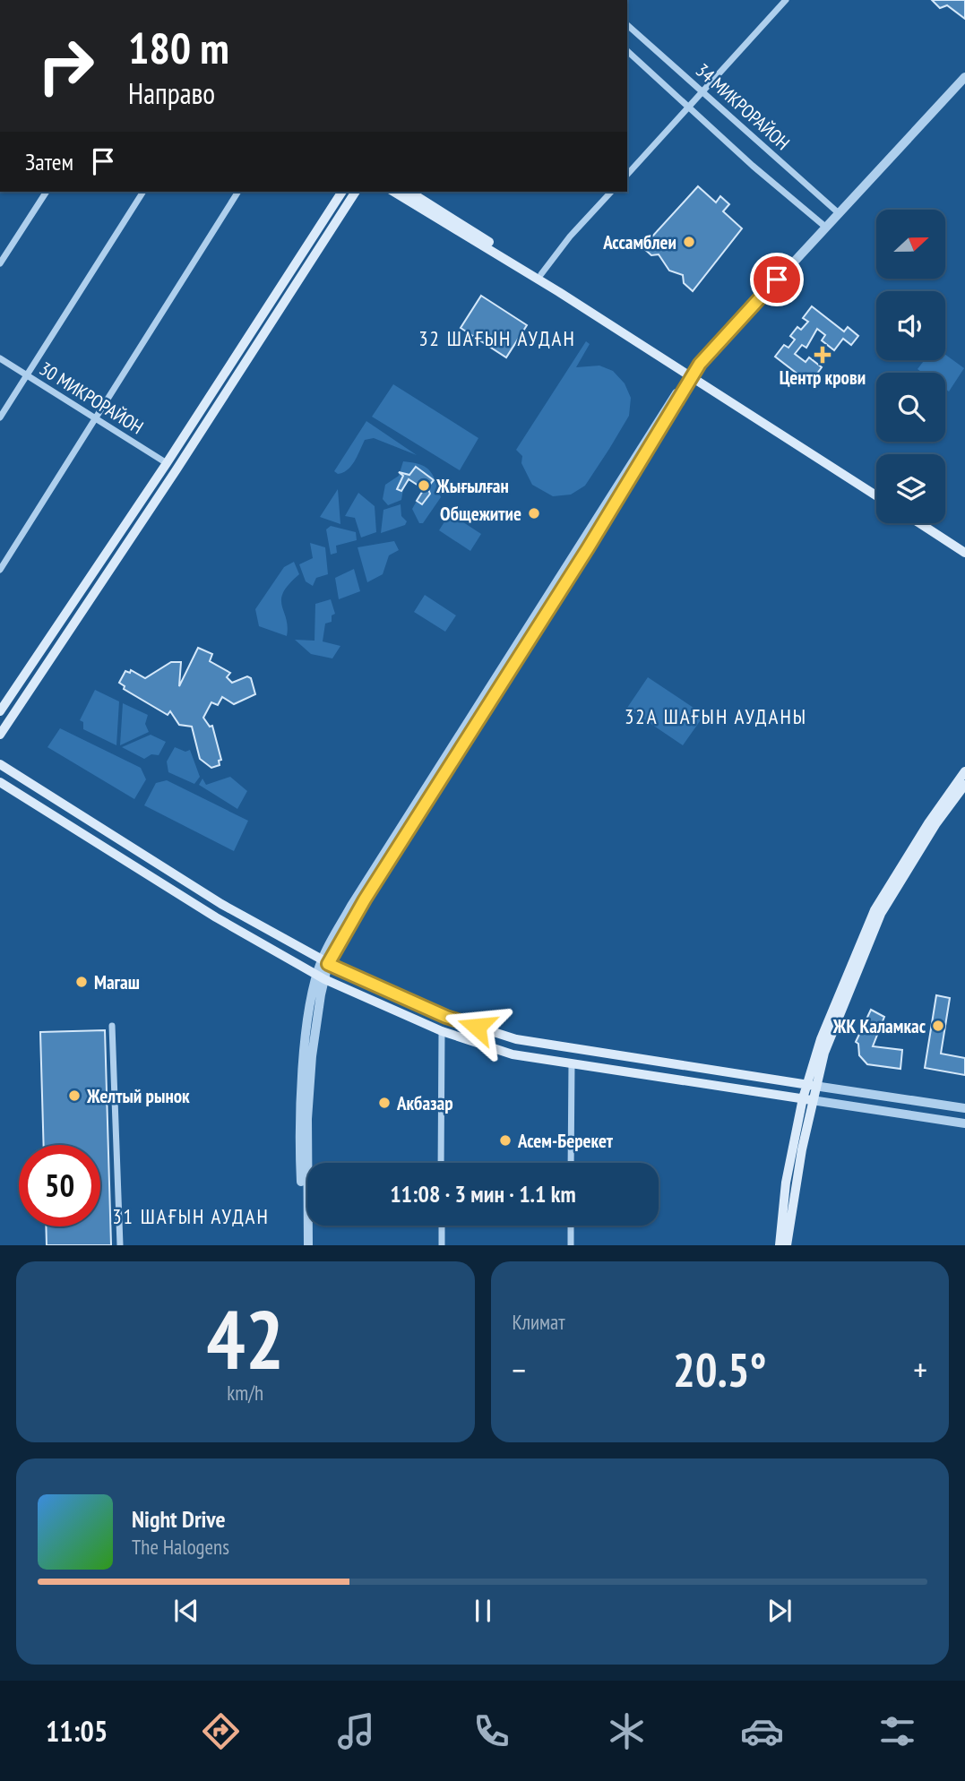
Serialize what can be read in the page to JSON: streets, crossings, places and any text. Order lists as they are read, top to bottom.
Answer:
{
  "streets": {
    "street": ["34 МИКРОРАЙОН", "30 МИКРОРАЙОН"]
  },
  "districts": ["32 ШАҒЫН АУДАН", "32А ШАҒЫН АУДАНЫ", "31 ШАҒЫН АУДАН"],
  "places": {
    "other": [
      "Ассамблеи",
      "Жығылған",
      "Общежитие",
      "Магаш",
      "ЖК Каламкас",
      "Желтый рынок",
      "Акбазар",
      "Асем-Берекет"
    ],
    "health": ["Центр крови"]
  },
  "north": "right",
  "page": {
    "turn": ["180 m", "Направо"],
    "then": "Затем",
    "limit": "50",
    "trip": "11:08 · 3 мин · 1.1 km",
    "tile": [
      ["42", "km/h"],
      "Климат"
    ],
    "heat": ["−", "20.5°", "+"],
    "song": ["Night Drive", "The Halogens"],
    "tabs": "11:05"
  }
}
